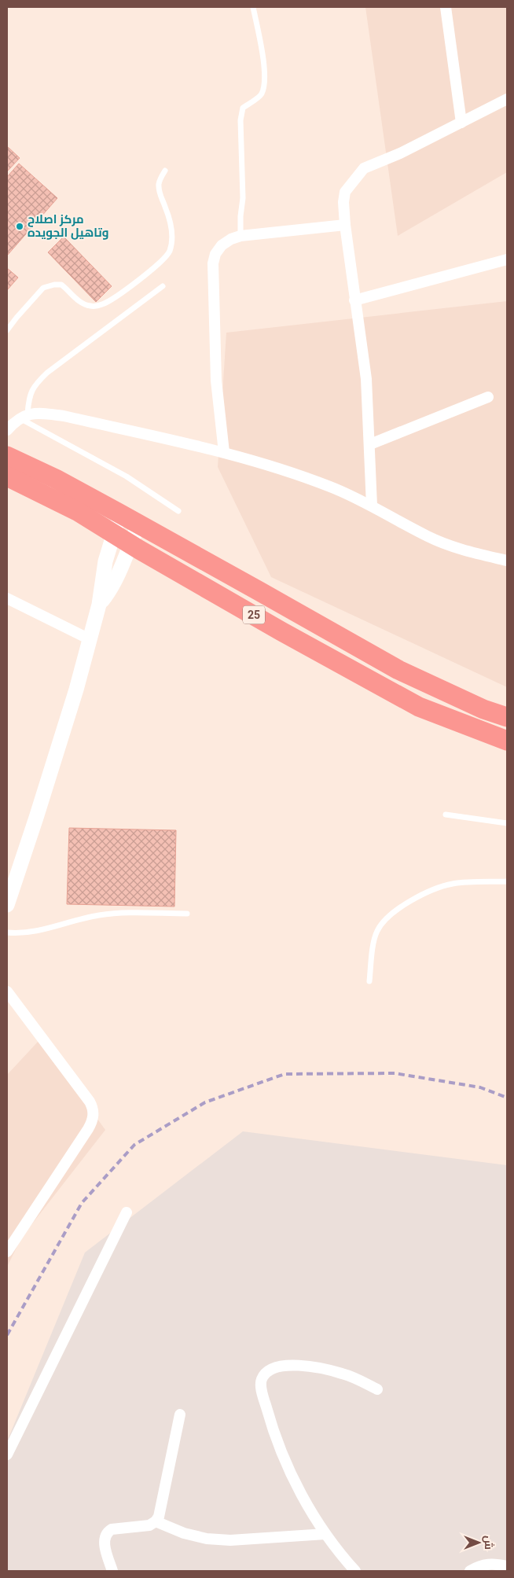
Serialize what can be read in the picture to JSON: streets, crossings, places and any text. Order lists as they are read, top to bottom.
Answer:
{
  "streets": {
    "highway": ["25"]
  },
  "places": ["مركز اصلاح وتاهيل الجويده"],
  "north": "right"
}
